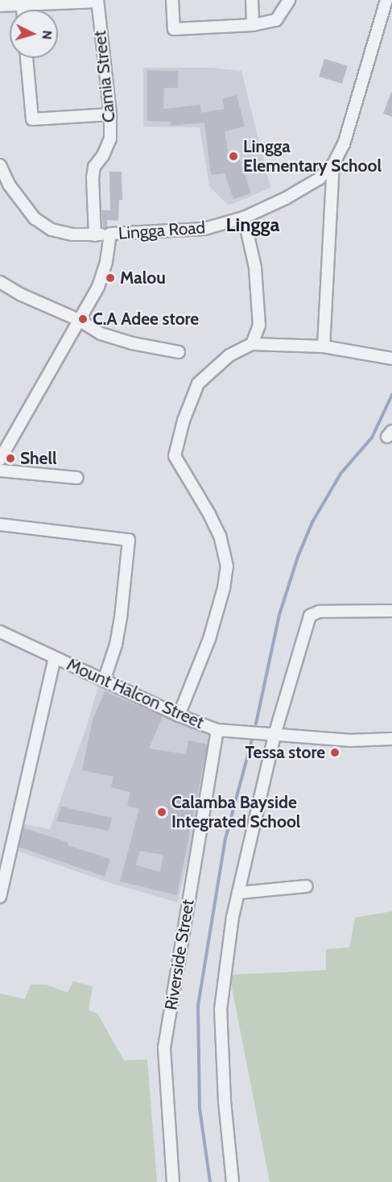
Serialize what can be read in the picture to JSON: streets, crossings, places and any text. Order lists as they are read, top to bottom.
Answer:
{
  "streets": {
    "street": [
      "Camia Street",
      "Lingga Road",
      "Mount Halcon Street",
      "Riverside Street"
    ]
  },
  "crossings": [
    ["Mount Halcon Street", "Riverside Street"]
  ],
  "districts": ["Lingga"],
  "places": [
    "Lingga Elementary School",
    "Malou",
    "C.A Adee store",
    "Shell",
    "Tessa store",
    "Calamba Bayside Integrated School"
  ],
  "north": "right"
}
